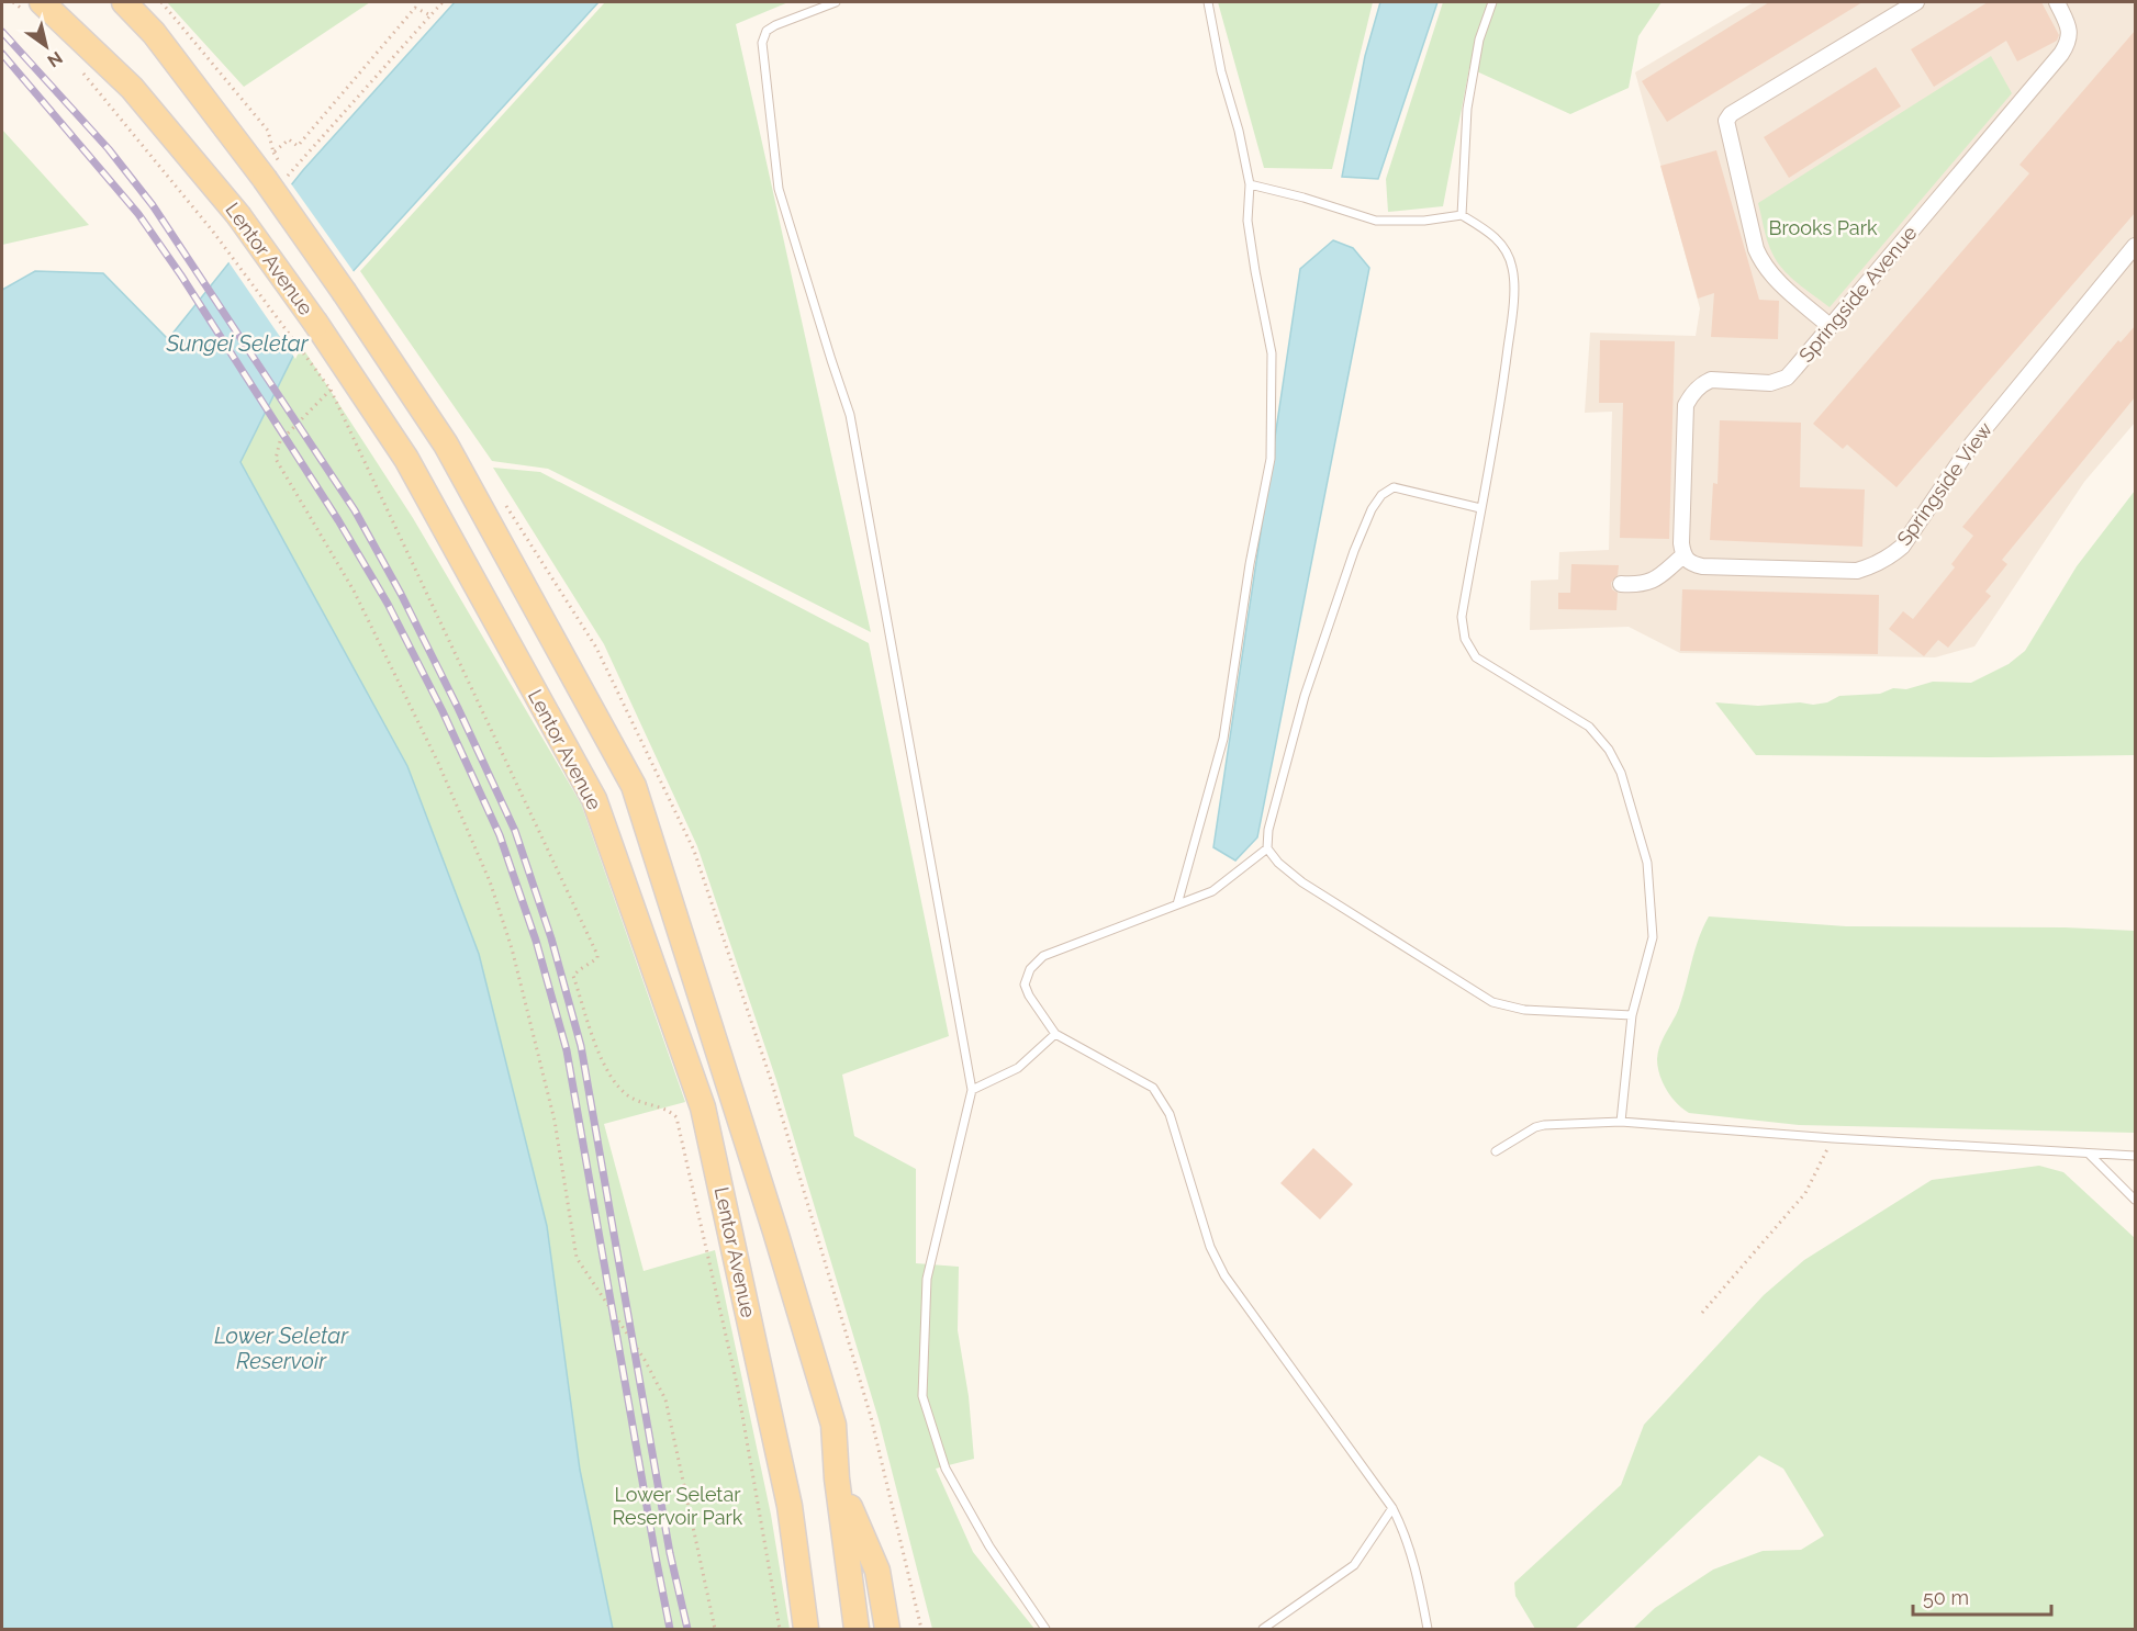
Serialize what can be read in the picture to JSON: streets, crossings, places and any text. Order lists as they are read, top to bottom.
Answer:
{
  "streets": {
    "main road": ["Lentor Avenue"],
    "street": ["Springside Avenue", "Springside View"]
  },
  "crossings": [
    ["Springside Avenue", "Springside View"]
  ],
  "water": ["Sungei Seletar", "Lower Seletar Reservoir"],
  "parks": ["Brooks Park", "Lower Seletar Reservoir Park"],
  "scale_bar": "50 m",
  "north": "bottom right"
}
